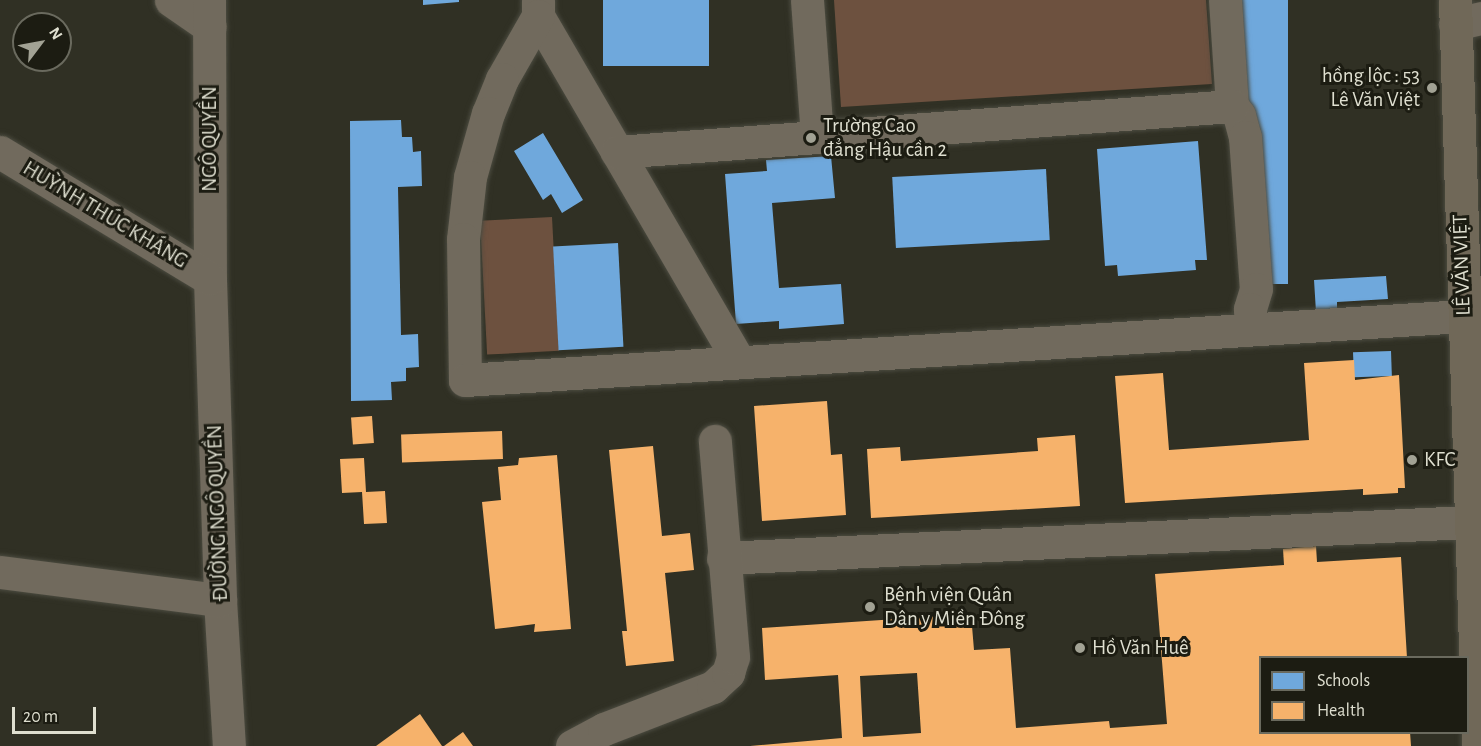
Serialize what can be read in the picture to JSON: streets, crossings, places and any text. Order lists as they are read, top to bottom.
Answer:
{
  "streets": {
    "main road": ["LÊ VĂN VIỆT"],
    "street": ["NGÔ QUYỀN", "HUỲNH THÚC KHÁNG", "ĐƯỜNG NGÔ QUYỀN"]
  },
  "crossings": [
    ["NGÔ QUYỀN", "HUỲNH THÚC KHÁNG"],
    ["NGÔ QUYỀN", "ĐƯỜNG NGÔ QUYỀN"],
    ["HUỲNH THÚC KHÁNG", "ĐƯỜNG NGÔ QUYỀN"]
  ],
  "places": [
    "hồng lộc : 53 Lê Văn Việt",
    "Trường Cao đẳng Hậu cần 2",
    "KFC",
    "Bệnh viện Quân Dân y Miền Đông",
    "Hồ Văn Huê"
  ],
  "legend": ["Schools", "Health"],
  "scale_bar": "20 m",
  "north": "top right"
}
